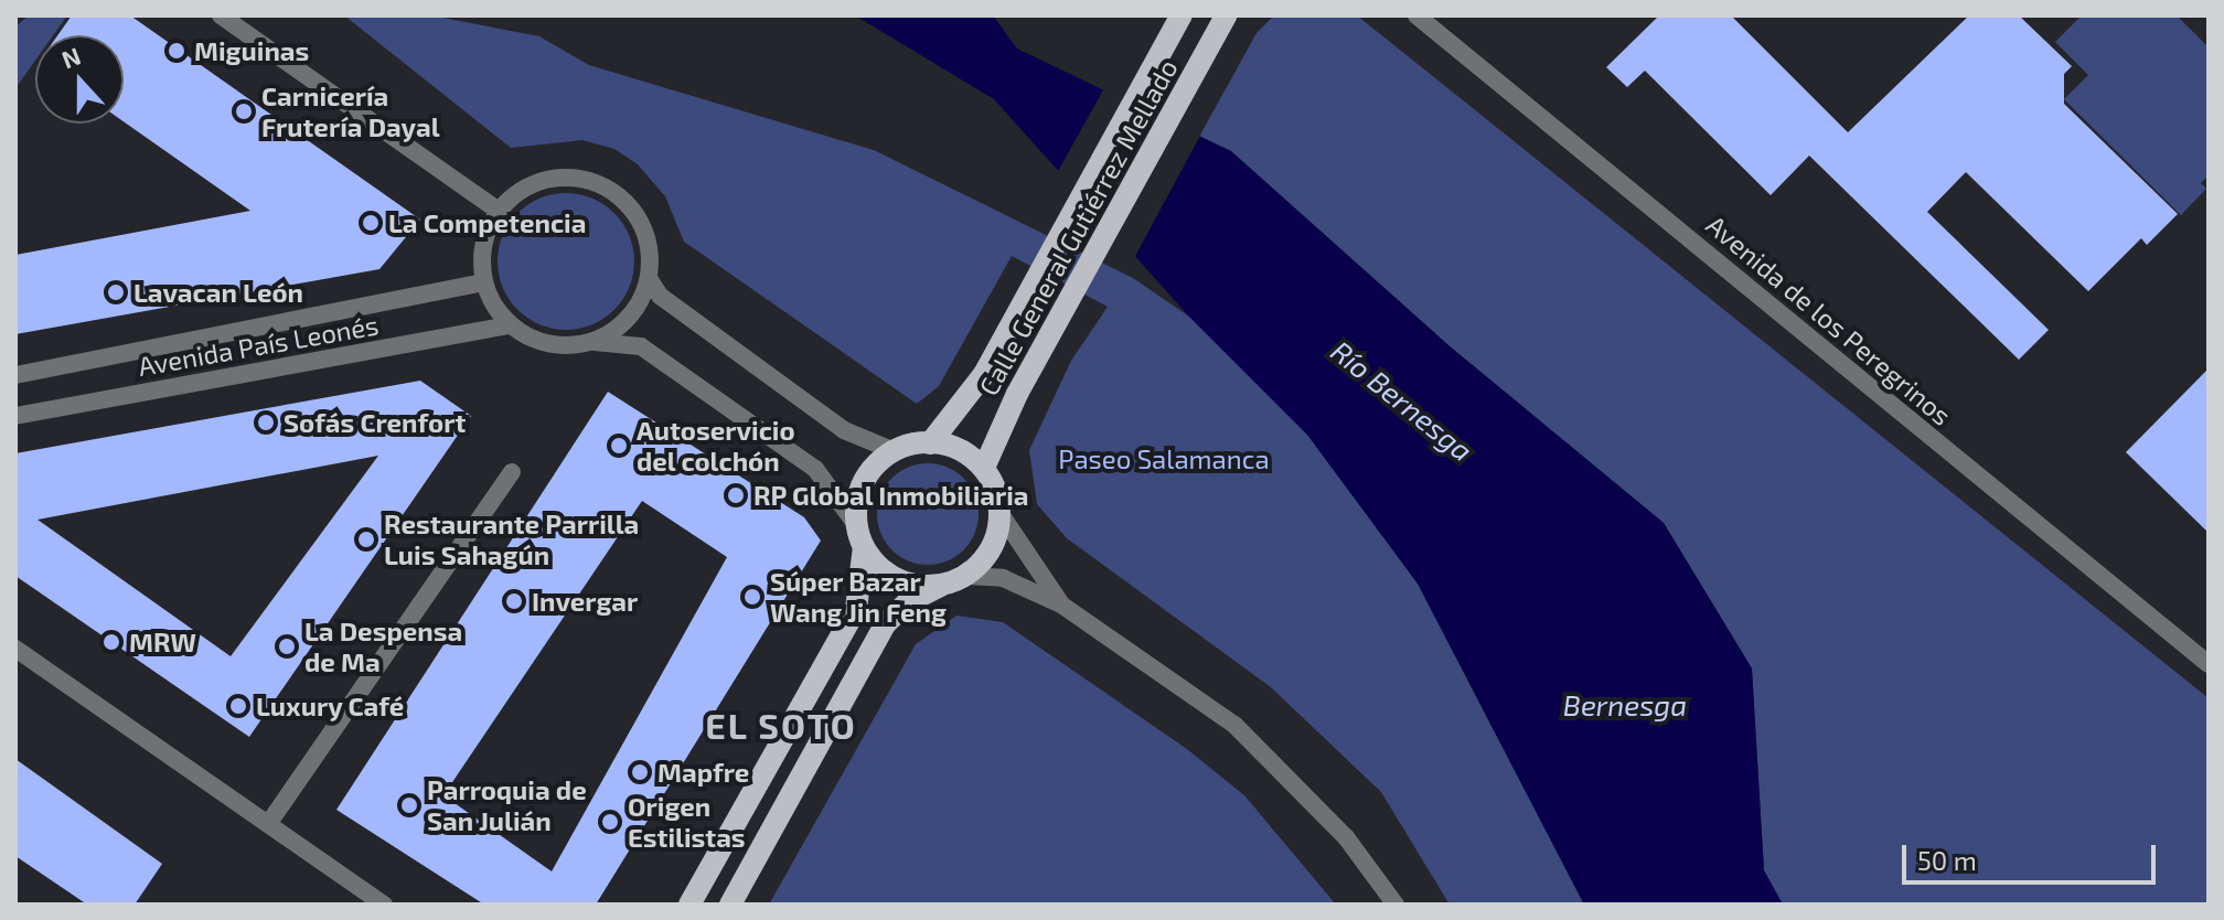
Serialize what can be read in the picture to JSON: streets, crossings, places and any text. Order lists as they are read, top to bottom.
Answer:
{
  "streets": {
    "main road": ["Calle General Gutiérrez Mellado"],
    "street": ["Avenida de los Peregrinos", "Avenida País Leonés"]
  },
  "districts": ["EL SOTO"],
  "water": ["Río Bernesga", "Bernesga"],
  "parks": ["Paseo Salamanca"],
  "places": [
    "Miguinas",
    "Carnicería Frutería Dayal",
    "La Competencia",
    "Lavacan León",
    "Sofás Crenfort",
    "Autoservicio del colchón",
    "RP Global Inmobiliaria",
    "Restaurante Parrilla Luis Sahagún",
    "Súper Bazar Wang Jin Feng",
    "Invergar",
    "MRW",
    "La Despensa de Ma",
    "Luxury Café",
    "Mapfre",
    "Parroquia de San Julián",
    "Origen Estilistas"
  ],
  "scale_bar": "50 m",
  "north": "top"
}
